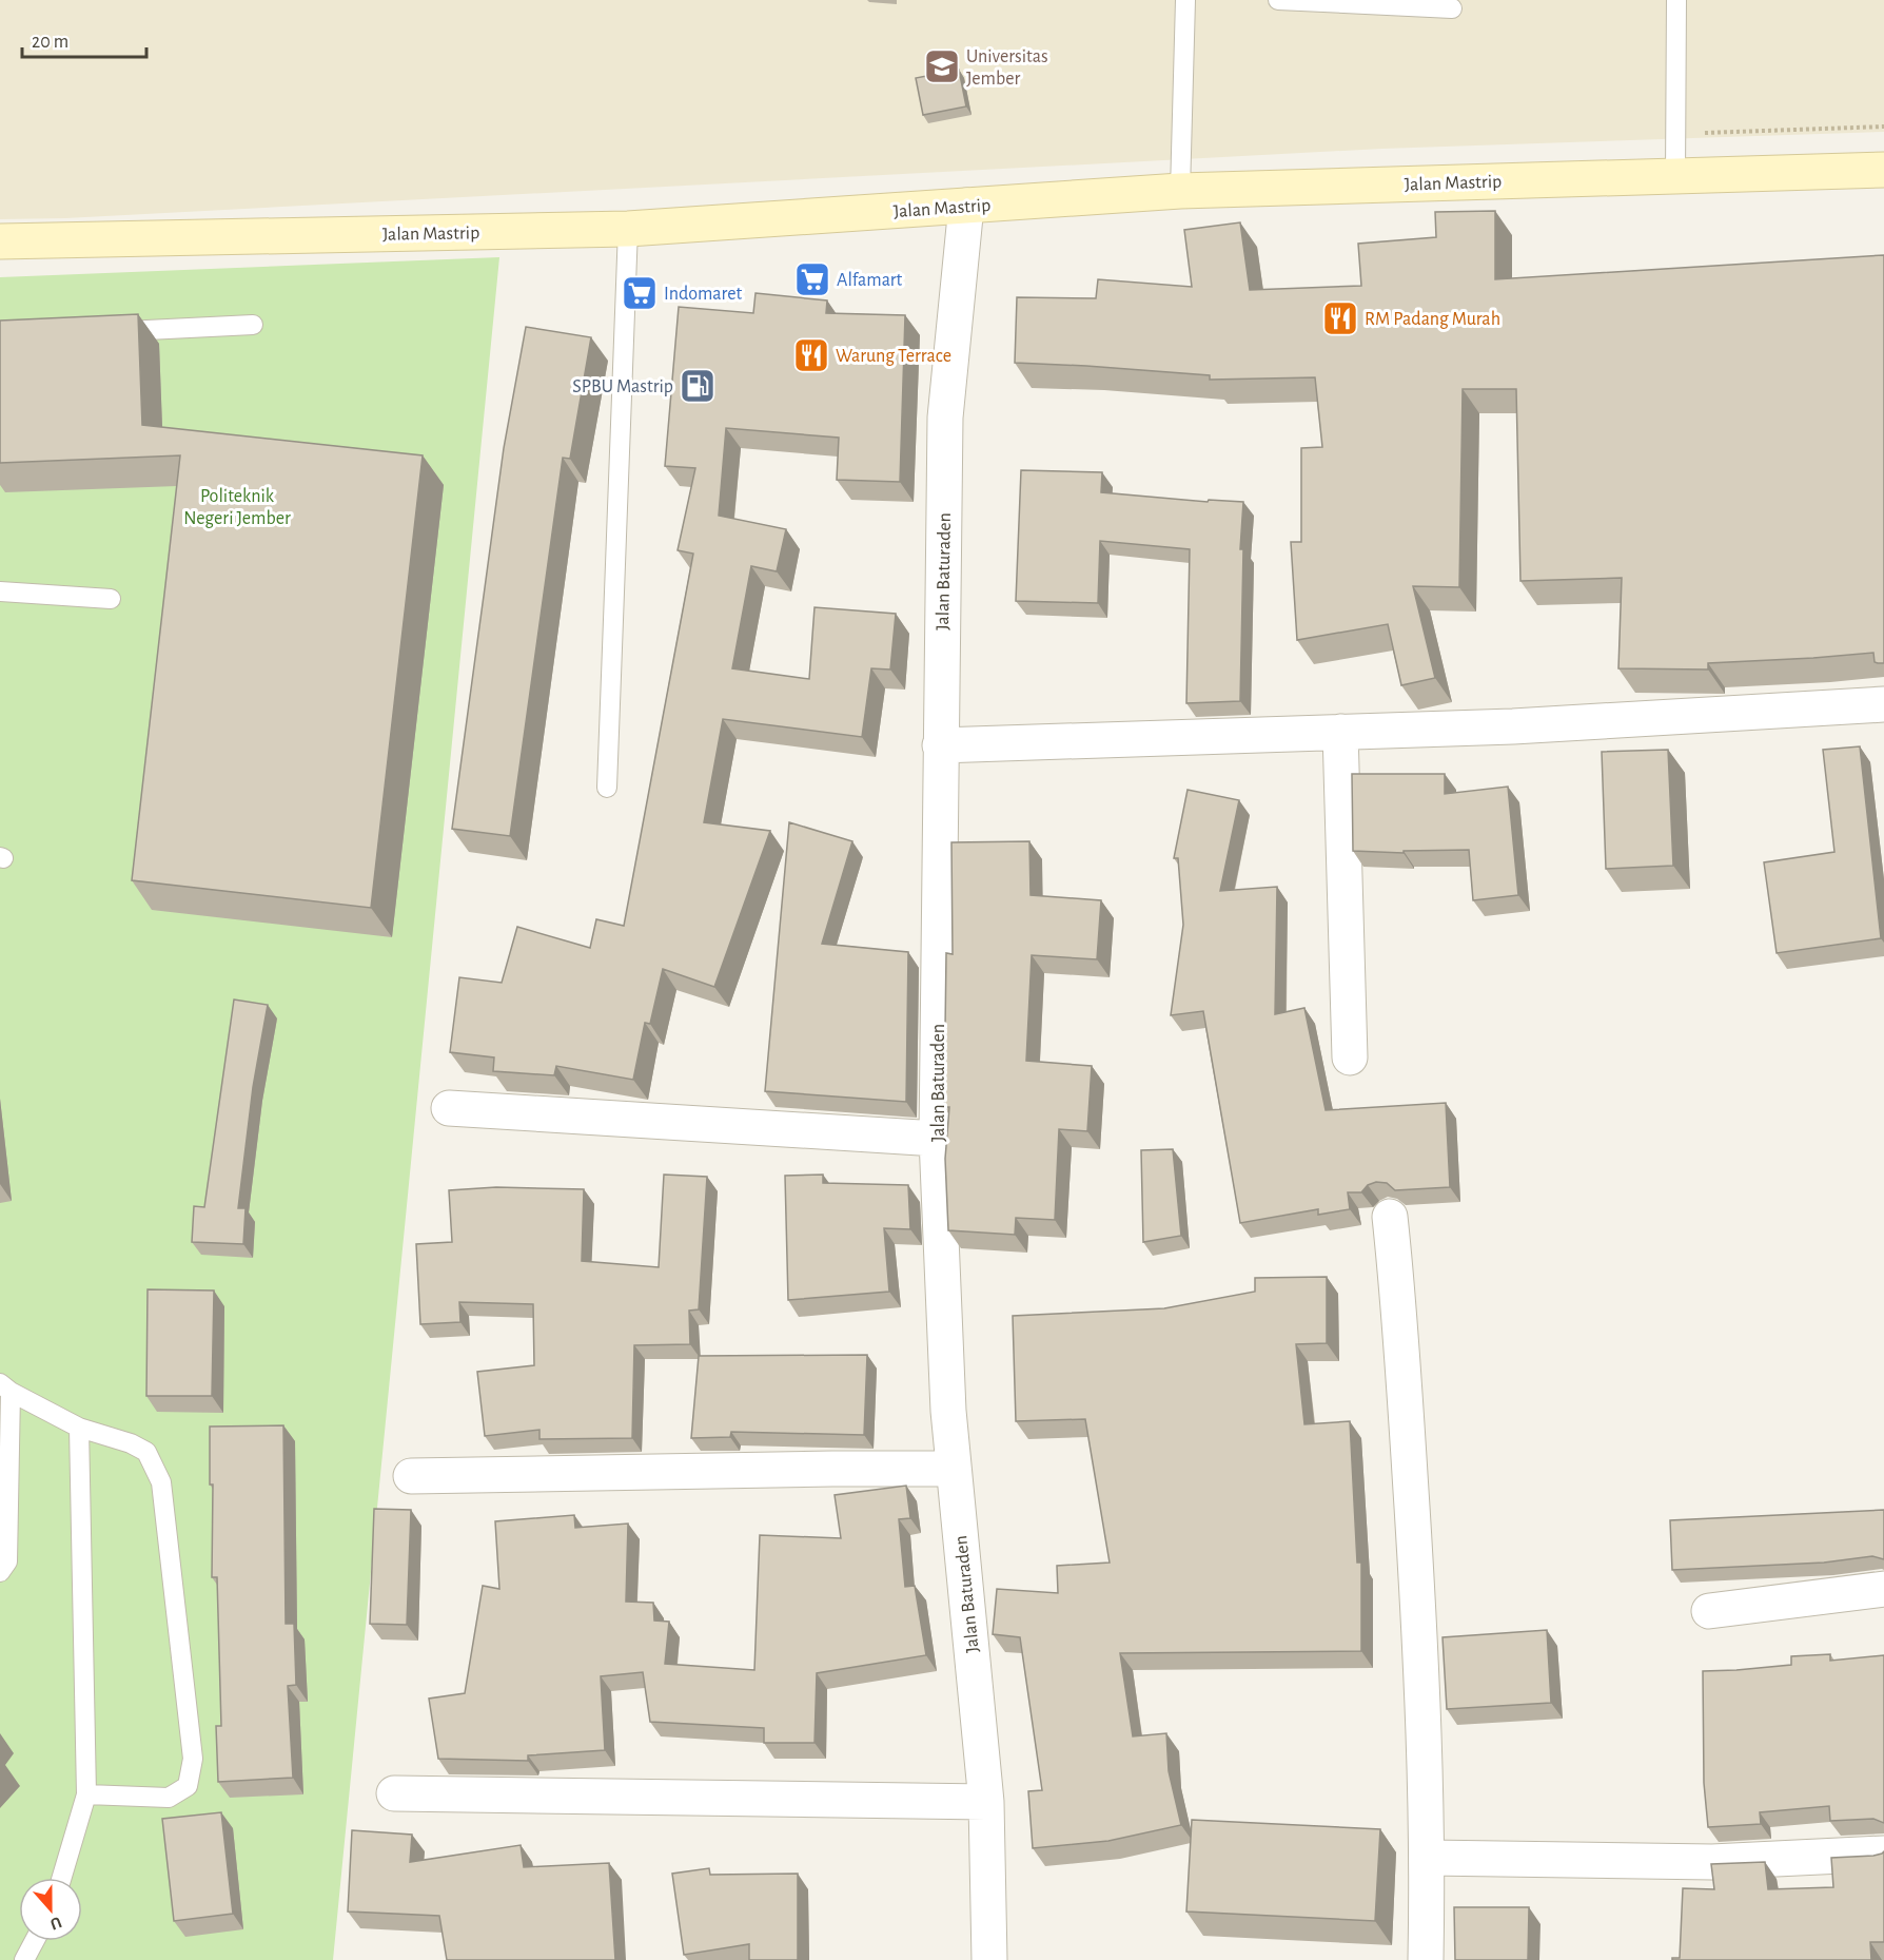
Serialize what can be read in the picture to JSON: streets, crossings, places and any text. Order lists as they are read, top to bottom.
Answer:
{
  "streets": {
    "main road": ["Jalan Mastrip"],
    "street": ["Jalan Baturaden"]
  },
  "crossings": [
    ["Jalan Mastrip", "Jalan Baturaden"]
  ],
  "parks": ["Politeknik Negeri Jember"],
  "places": {
    "school or university": ["Universitas Jember"],
    "supermarket": ["Alfamart", "Indomaret"],
    "restaurant": ["RM Padang Murah", "Warung Terrace"],
    "fuel station": ["SPBU Mastrip"]
  },
  "scale_bar": "20 m",
  "north": "bottom"
}
